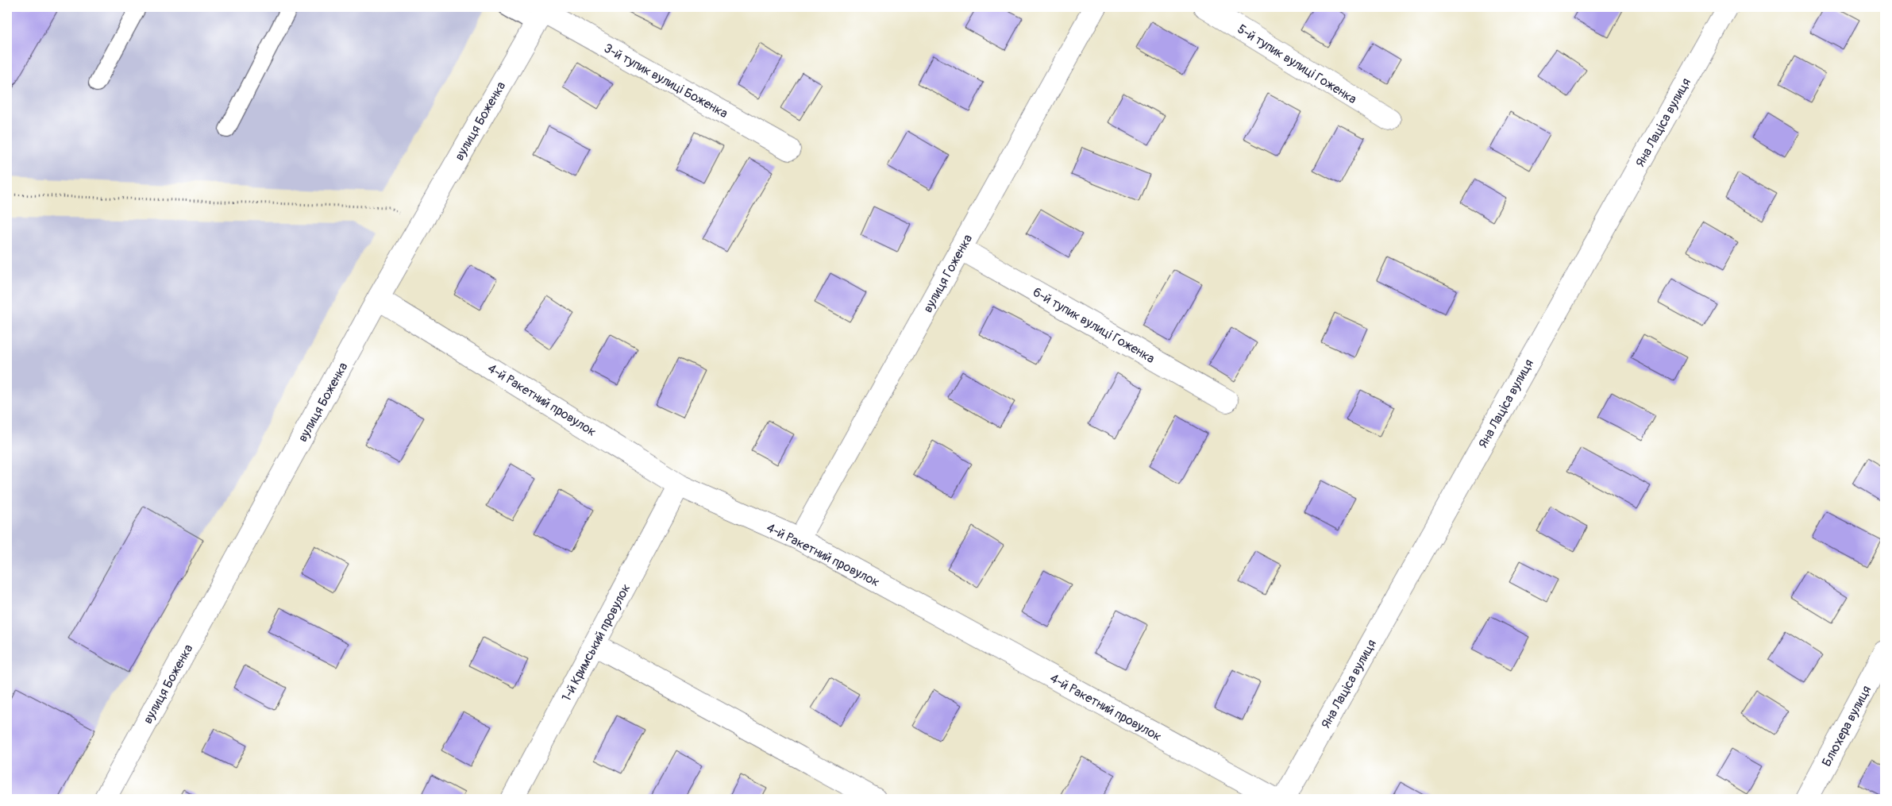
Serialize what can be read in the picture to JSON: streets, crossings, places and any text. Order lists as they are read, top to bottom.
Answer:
{
  "streets": {
    "street": [
      "5-й тупик вулиці Гоженка",
      "3-й тупик вулиці Боженка",
      "вулиця Боженка",
      "Яна Лаціса вулиця",
      "вулиця Гоженка",
      "6-й тупик вулиці Гоженка",
      "4-й Ракетний провулок",
      "1-й Кримський провулок",
      "Блюхера вулиця"
    ]
  },
  "crossings": [
    ["3-й тупик вулиці Боженка", "вулиця Боженка"],
    ["вулиця Боженка", "4-й Ракетний провулок"],
    ["вулиця Гоженка", "6-й тупик вулиці Гоженка"],
    ["вулиця Гоженка", "4-й Ракетний провулок"],
    ["4-й Ракетний провулок", "1-й Кримський провулок"]
  ]
}
